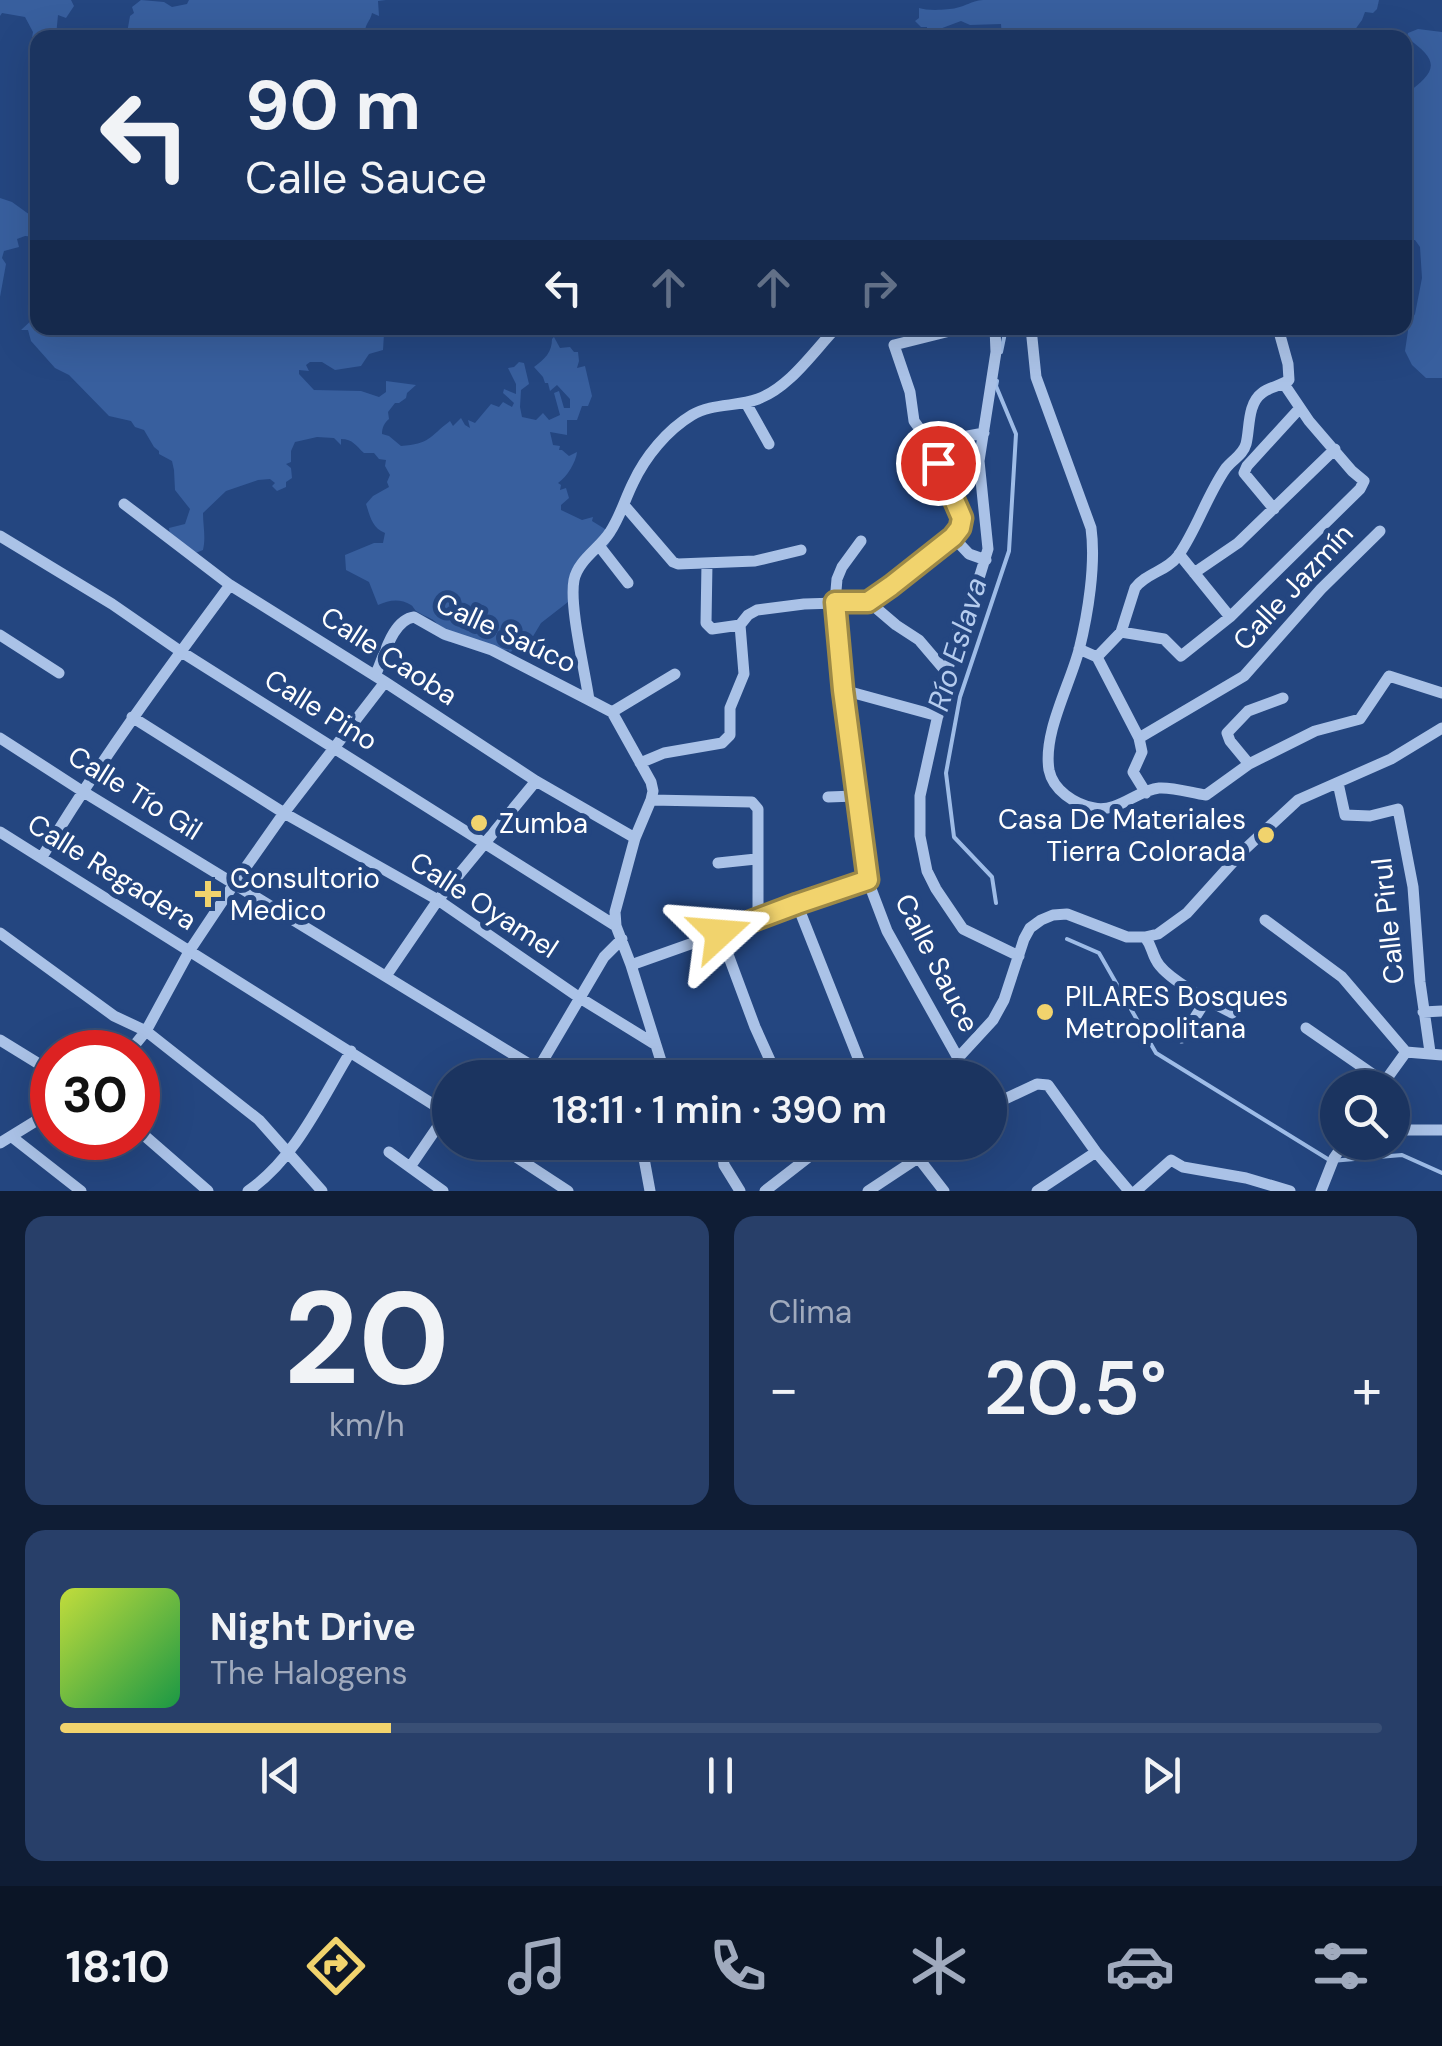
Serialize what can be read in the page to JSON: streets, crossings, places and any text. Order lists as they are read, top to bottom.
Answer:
{
  "streets": {
    "street": [
      "Calle Jazmín",
      "Calle Saúco",
      "Calle Caoba",
      "Calle Pino",
      "Calle Tío Gil",
      "Calle Regadera",
      "Calle Oyamel",
      "Calle Pirul",
      "Calle Sauce"
    ]
  },
  "crossings": [
    ["Calle Saúco", "Calle Caoba"]
  ],
  "water": ["Río Eslava"],
  "places": {
    "other": ["Zumba", "Casa De Materiales Tierra Colorada", "PILARES Bosques Metropolitana"],
    "health": ["Consultorio Medico"]
  },
  "page": {
    "turn": ["90 m", "Calle Sauce"],
    "limit": "30",
    "trip": "18:11 · 1 min · 390 m",
    "tile": [
      ["20", "km/h"],
      "Clima"
    ],
    "heat": ["−", "20.5°", "+"],
    "song": ["Night Drive", "The Halogens"],
    "tabs": "18:10"
  }
}
